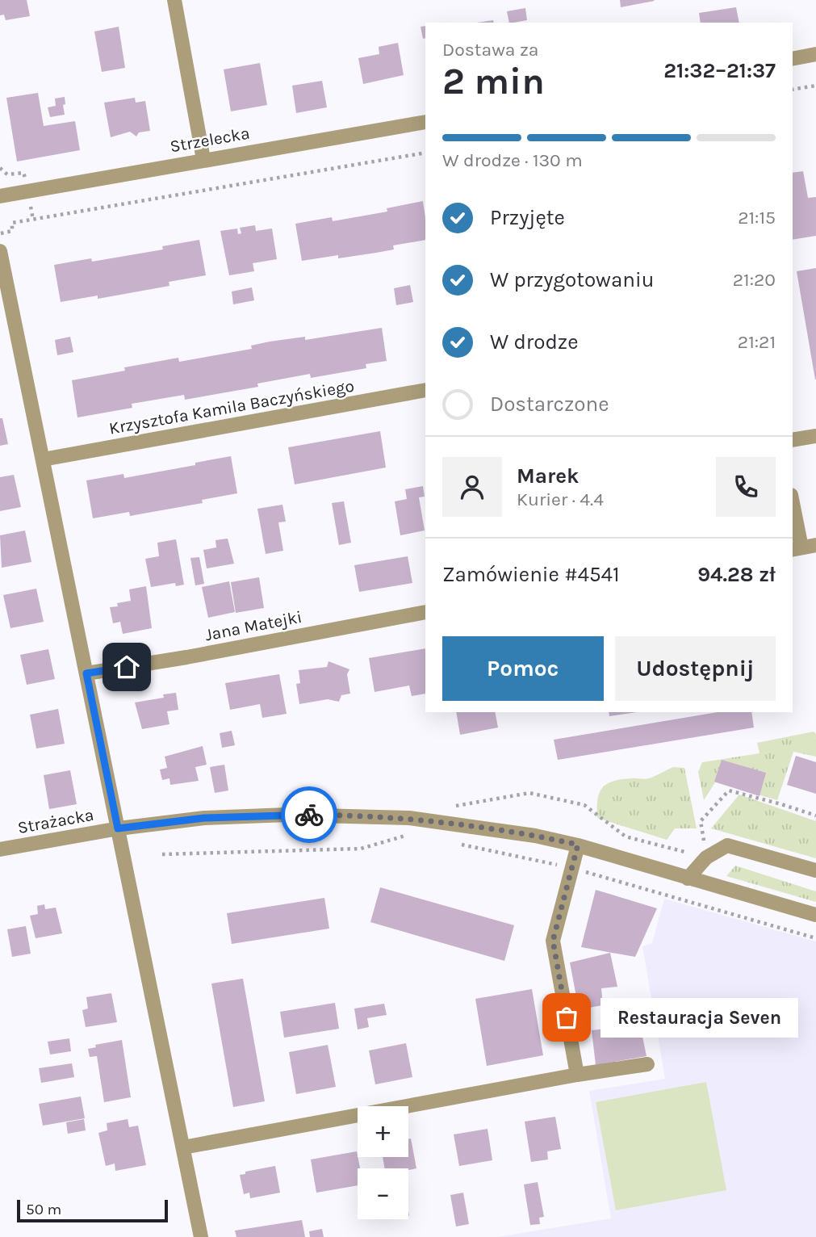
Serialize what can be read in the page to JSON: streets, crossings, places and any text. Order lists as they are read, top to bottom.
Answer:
{
  "streets": {
    "street": [
      "Strzelecka",
      "Krzysztofa Kamila Baczyńskiego",
      "Jana Matejki",
      "Strażacka"
    ]
  },
  "places": ["Restauracja Seven"],
  "scale_bar": "50 m",
  "page": {
    "heading": ["2 min", "Dostawa za", "21:32–21:37"],
    "panel": [
      "Marek",
      "Kurier · 4.4",
      "Zamówienie #4541",
      "94.28 zł"
    ],
    "bar": "W drodze · 130 m",
    "list": [
      ["Przyjęte", "21:15"],
      ["W przygotowaniu", "21:20"],
      ["W drodze", "21:21"],
      "Dostarczone"
    ],
    "buttons": ["Pomoc", "Udostępnij"],
    "bubble": "Restauracja Seven",
    "map_buttons": ["+", "−"],
    "scale": "50 m"
  }
}
